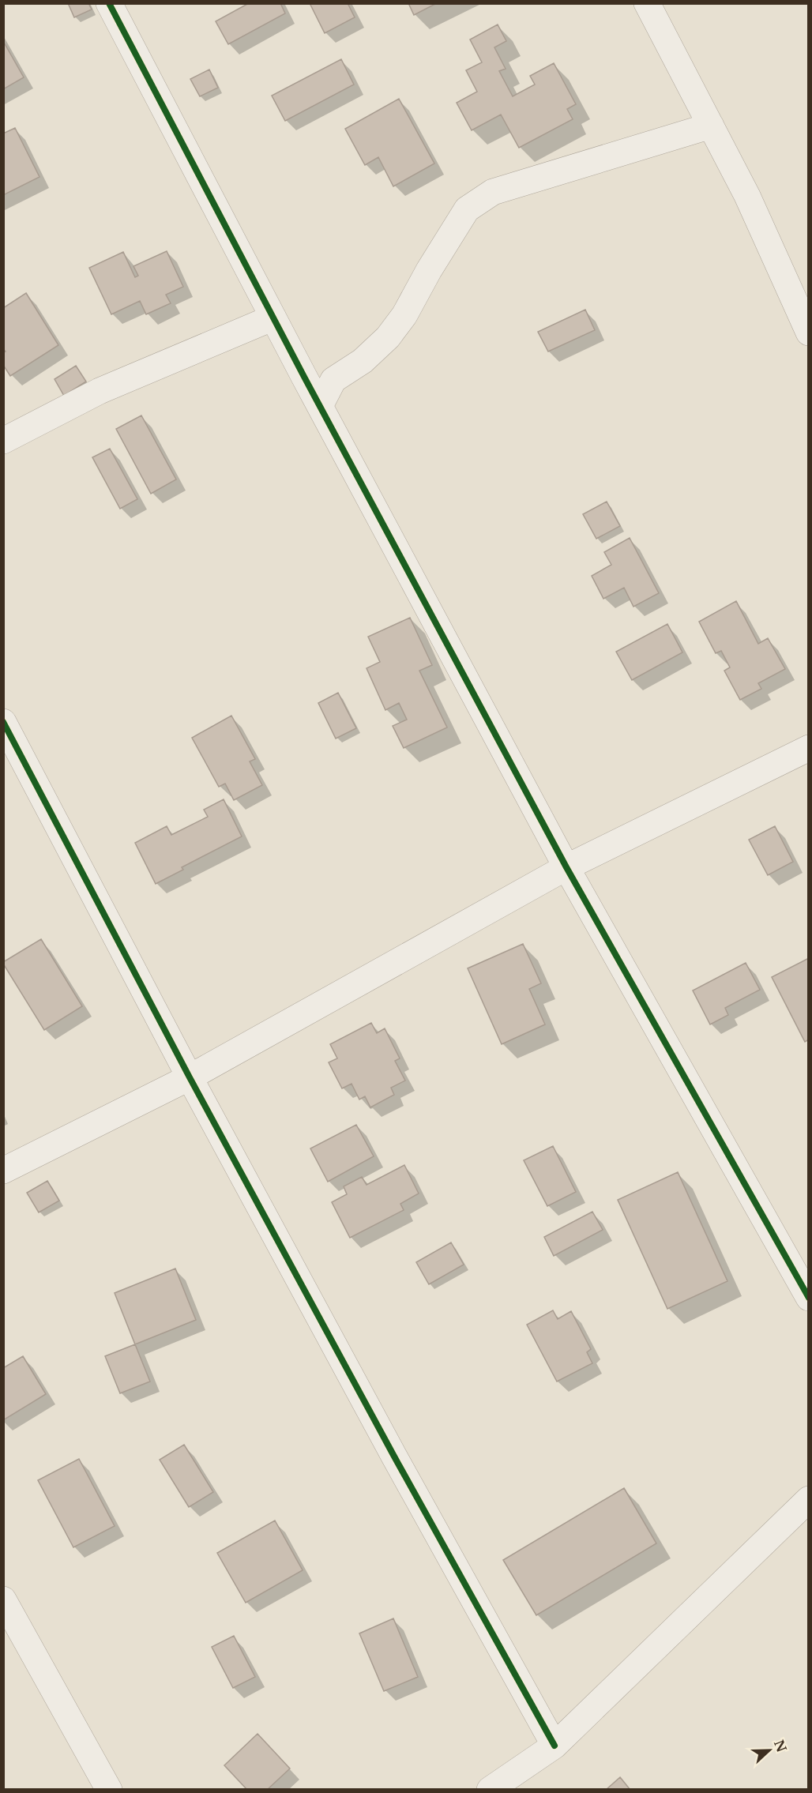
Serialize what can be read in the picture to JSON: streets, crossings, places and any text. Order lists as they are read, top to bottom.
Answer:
{
  "north": "right"
}
